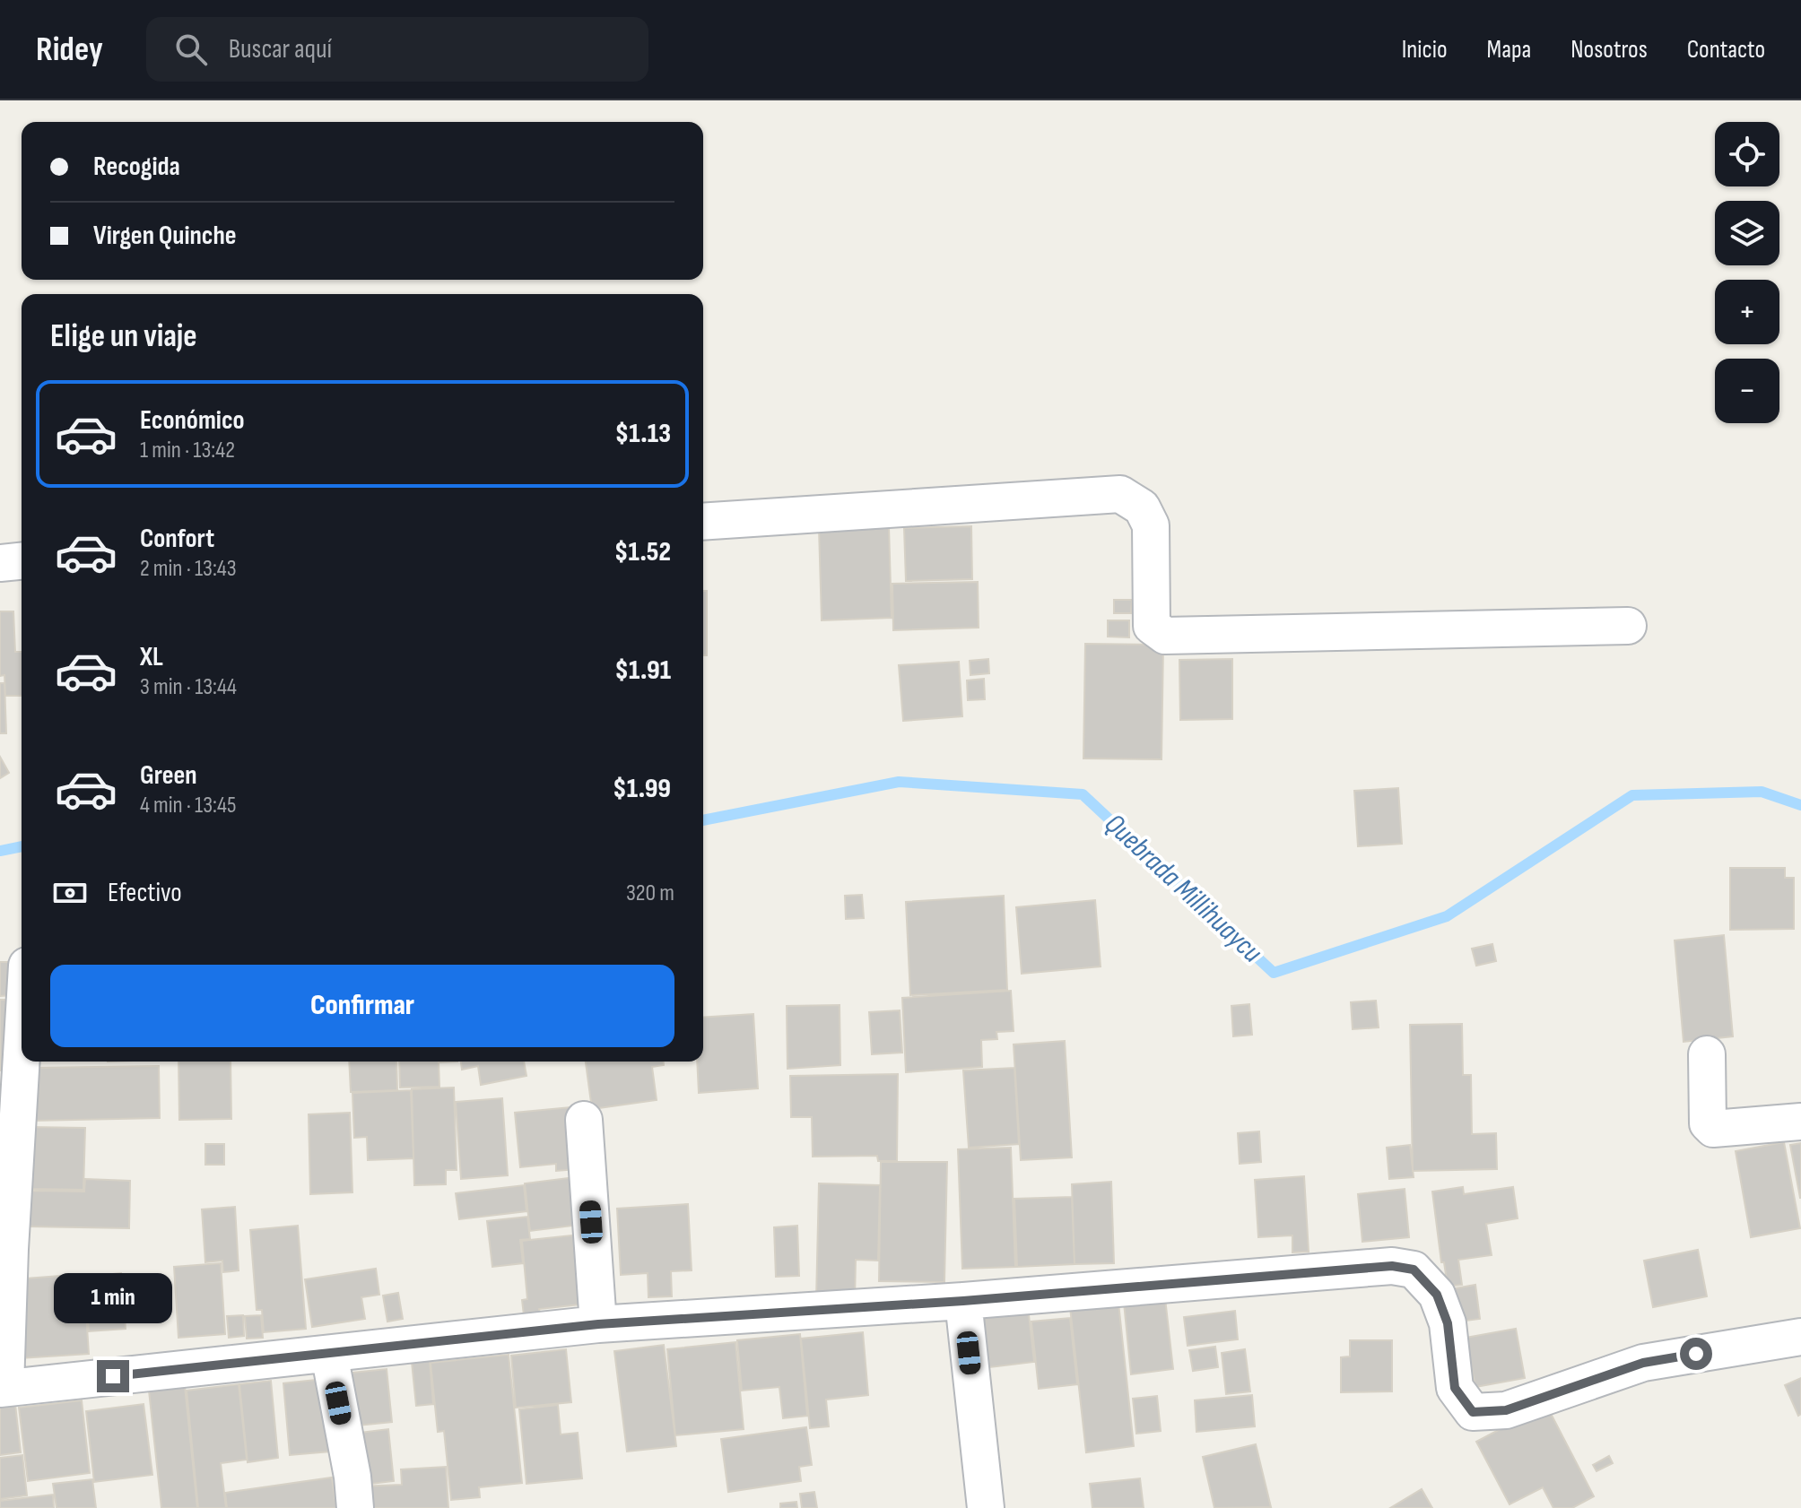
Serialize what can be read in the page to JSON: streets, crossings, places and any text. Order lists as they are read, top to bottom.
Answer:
{
  "water": ["Quebrada Millihuaycu"],
  "page": {
    "header": "Ridey",
    "search": "Buscar aquí",
    "nav": [
      "Inicio",
      "Mapa",
      "Nosotros",
      "Contacto"
    ],
    "map_buttons": ["+", "−"],
    "banner": ["Recogida", "Virgen Quinche"],
    "heading": "Elige un viaje",
    "list": [
      {
        "name": "Económico",
        "note": "1 min · 13:42",
        "value": "$1.13"
      },
      {
        "name": "Confort",
        "note": "2 min · 13:43",
        "value": "$1.52"
      },
      {
        "name": "XL",
        "note": "3 min · 13:44",
        "value": "$1.91"
      },
      {
        "name": "Green",
        "note": "4 min · 13:45",
        "value": "$1.99"
      }
    ],
    "pay": ["Efectivo", "320 m"],
    "buttons": "Confirmar",
    "bubble": "1 min"
  }
}
